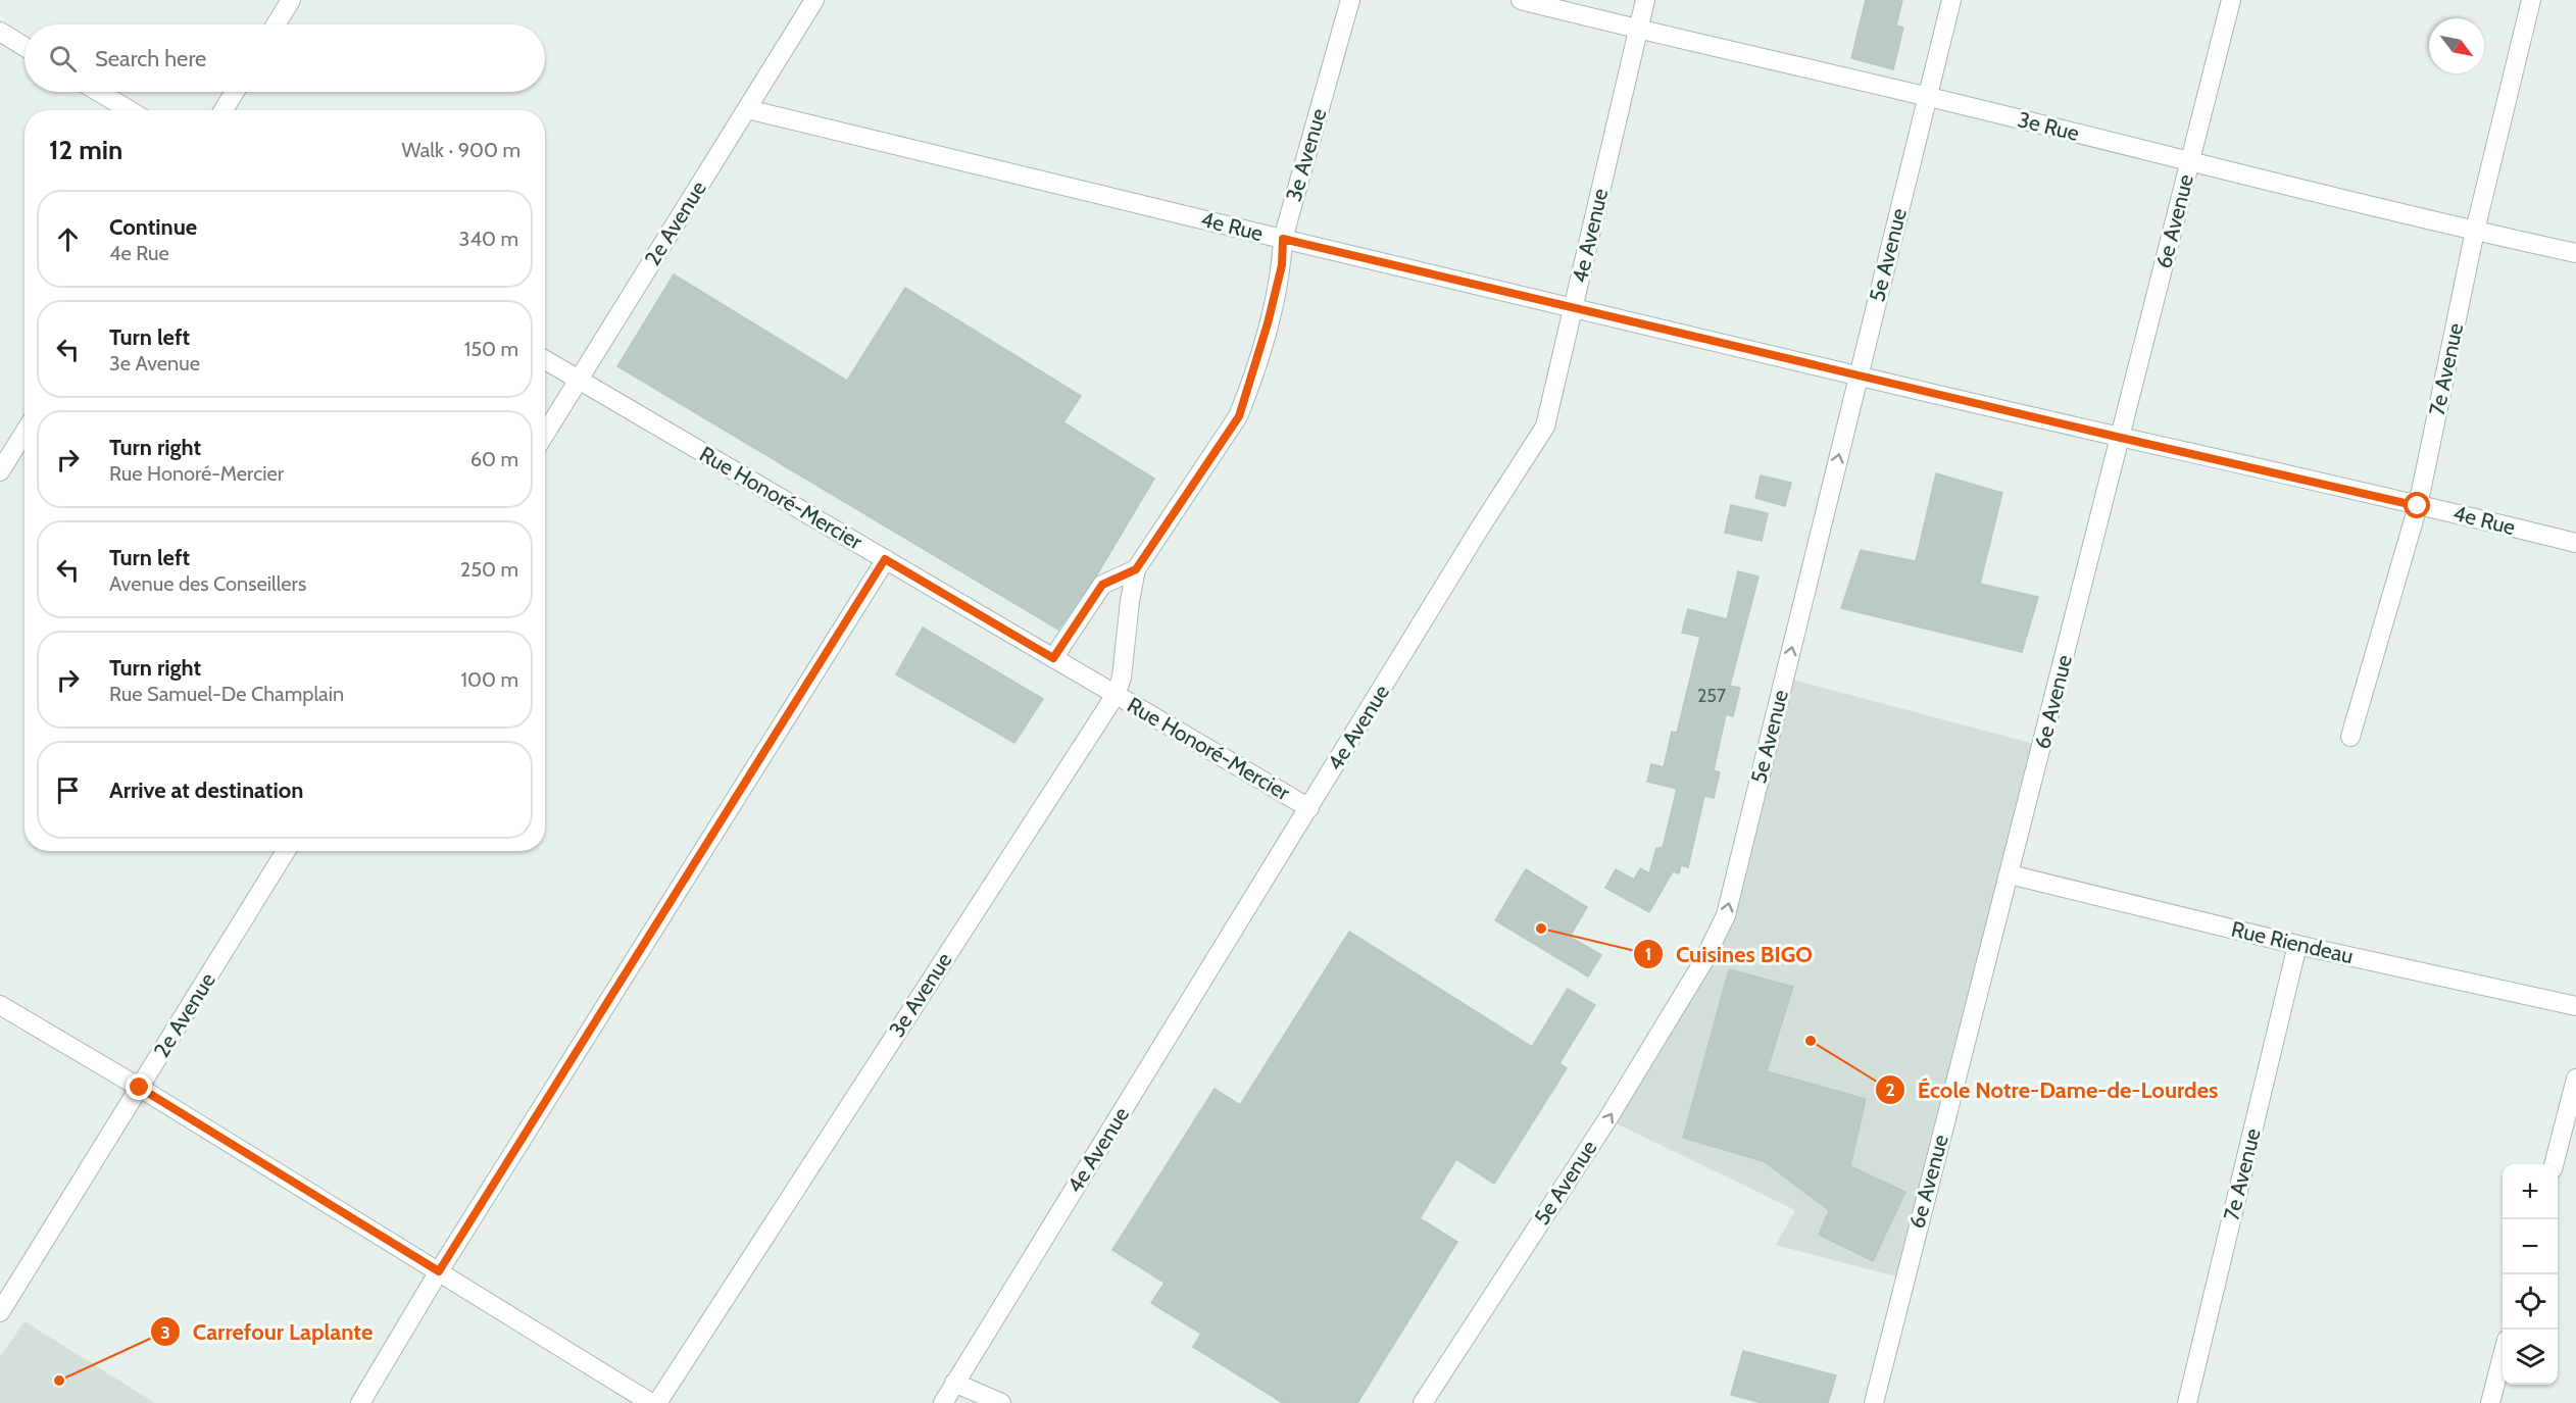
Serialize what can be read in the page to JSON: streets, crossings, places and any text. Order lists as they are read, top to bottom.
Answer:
{
  "streets": {
    "street": [
      "3e Rue",
      "3e Avenue",
      "6e Avenue",
      "2e Avenue",
      "4e Rue",
      "4e Avenue",
      "5e Avenue",
      "7e Avenue",
      "Rue Honoré-Mercier",
      "Rue Riendeau"
    ]
  },
  "crossings": [
    ["3e Rue", "6e Avenue"],
    ["3e Rue", "4e Avenue"],
    ["3e Rue", "5e Avenue"],
    ["3e Rue", "7e Avenue"],
    ["3e Avenue", "4e Rue"],
    ["3e Avenue", "Rue Honoré-Mercier"],
    ["6e Avenue", "4e Rue"],
    ["6e Avenue", "Rue Riendeau"],
    ["2e Avenue", "4e Rue"],
    ["2e Avenue", "Rue Honoré-Mercier"],
    ["4e Rue", "4e Avenue"],
    ["4e Rue", "5e Avenue"],
    ["4e Rue", "7e Avenue"],
    ["4e Avenue", "Rue Honoré-Mercier"],
    ["7e Avenue", "Rue Riendeau"]
  ],
  "one_way": ["5e Avenue"],
  "places": ["Cuisines BIGO", "École Notre-Dame-de-Lourdes", "Carrefour Laplante"],
  "house_numbers": ["257"],
  "north": "bottom right",
  "page": {
    "search": "Search here",
    "heading": ["12 min", "Walk · 900 m"],
    "list": [
      ["Continue", "4e Rue", "340 m"],
      ["Turn left", "3e Avenue", "150 m"],
      ["Turn right", "Rue Honoré-Mercier", "60 m"],
      ["Turn left", "Avenue des Conseillers", "250 m"],
      ["Turn right", "Rue Samuel-De Champlain", "100 m"],
      "Arrive at destination"
    ],
    "map_buttons": ["+", "−"]
  }
}
